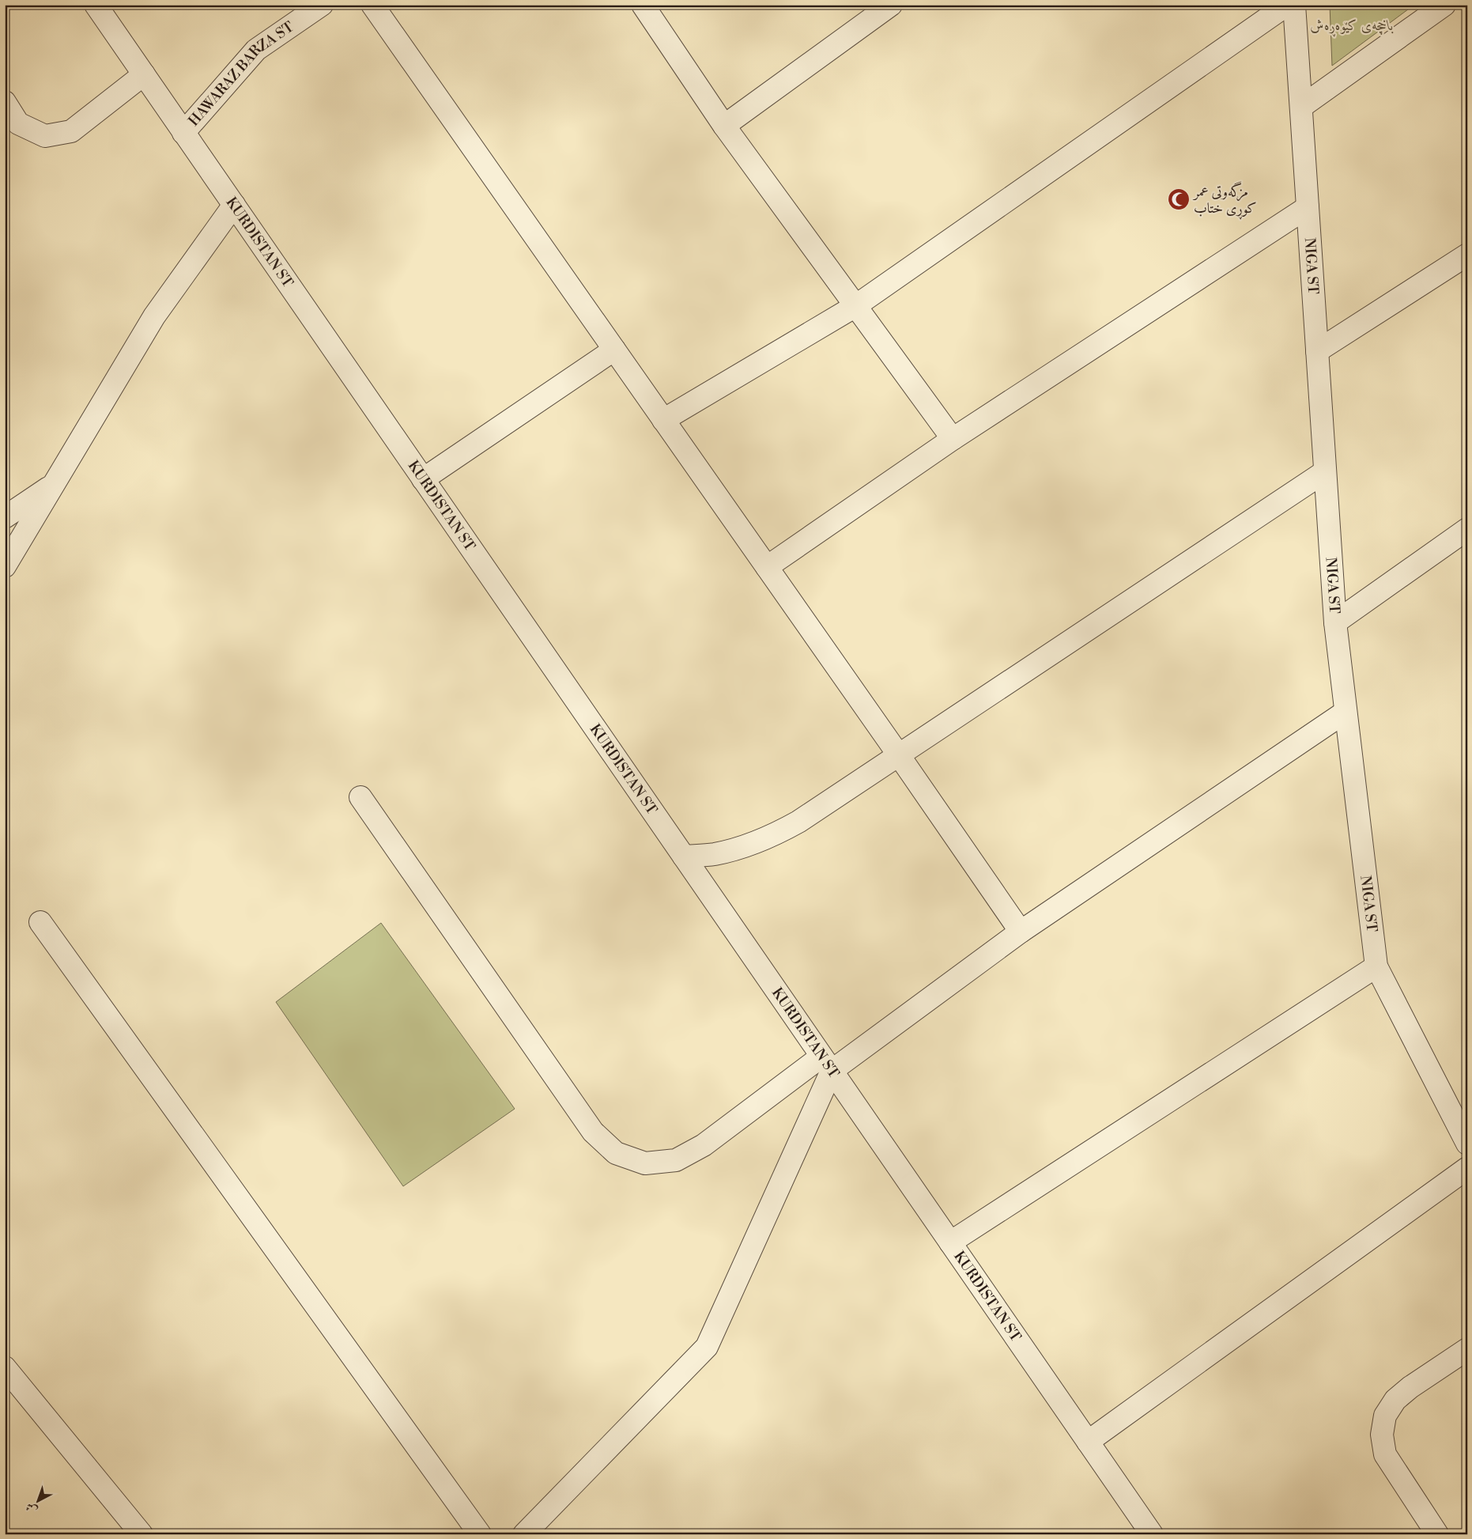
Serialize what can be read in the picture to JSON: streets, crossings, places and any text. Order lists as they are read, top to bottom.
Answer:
{
  "streets": {
    "street": ["HAWARAZ BARZA ST", "KURDISTAN ST", "NIGA ST"]
  },
  "crossings": [
    ["HAWARAZ BARZA ST", "KURDISTAN ST"]
  ],
  "parks": ["باخچه‌ی كێوه‌ڕه‌ش"],
  "places": {
    "mosque": ["مزگەوتی عمر کوڕی ختاب"]
  },
  "north": "bottom left"
}
